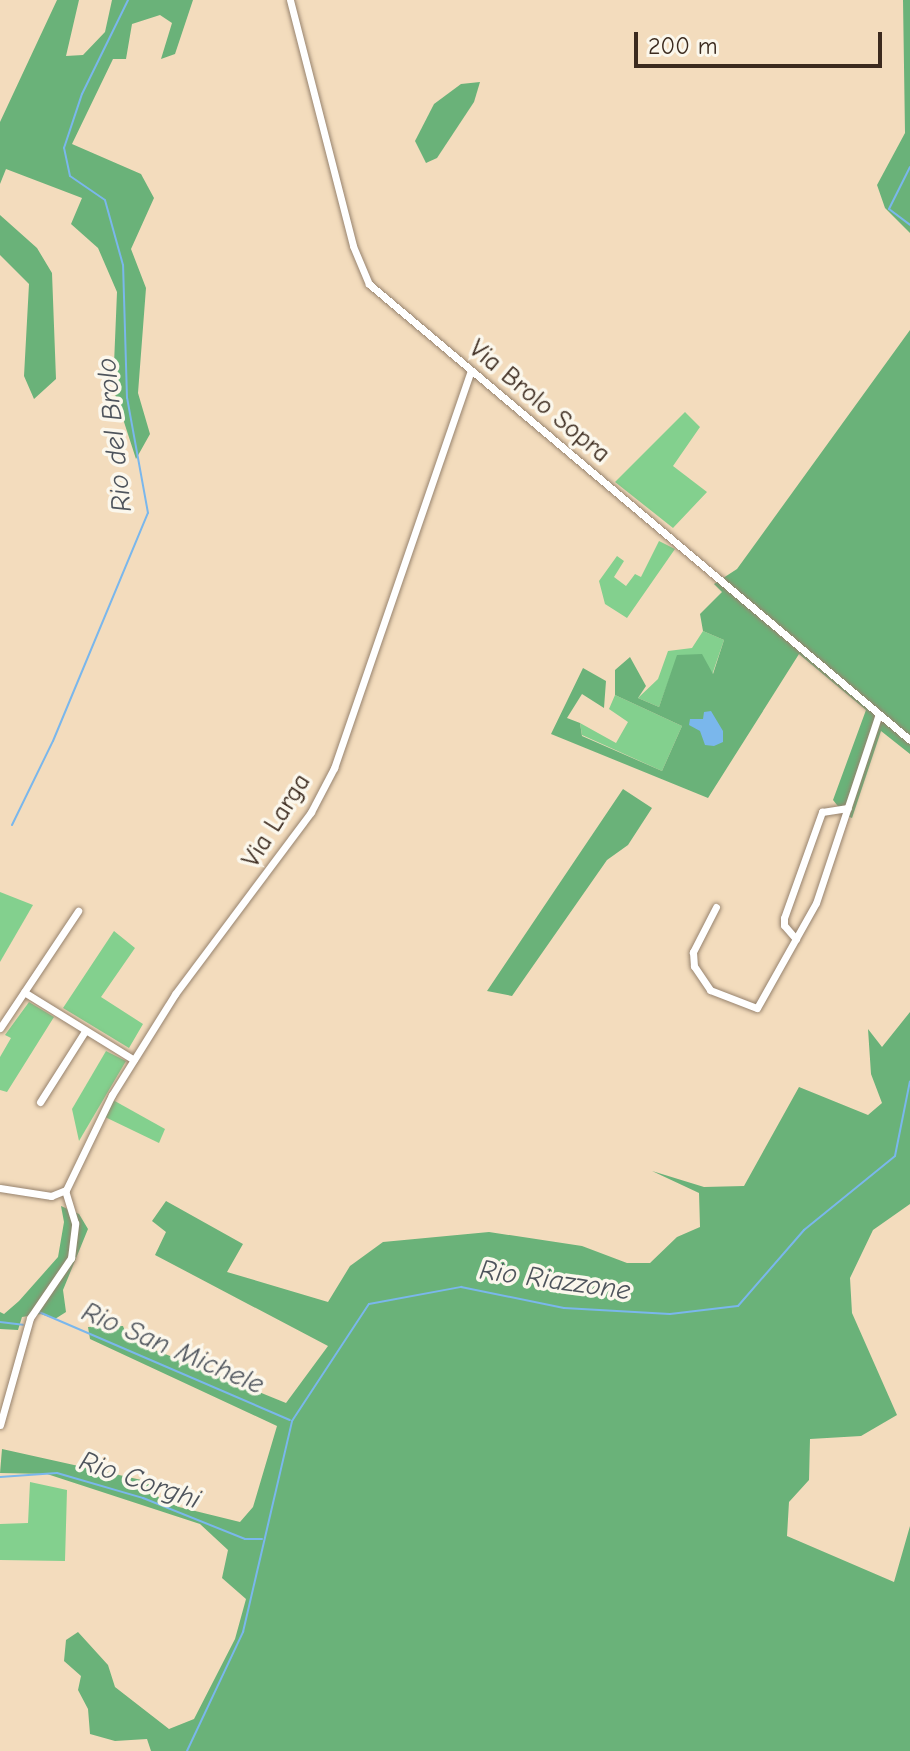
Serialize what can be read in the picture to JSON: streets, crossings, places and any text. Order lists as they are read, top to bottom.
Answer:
{
  "streets": {
    "street": ["Via Brolo Sopra", "Via Larga"]
  },
  "crossings": [
    ["Via Brolo Sopra", "Via Larga"]
  ],
  "water": [
    "Rio del Brolo",
    "Rio Riazzone",
    "Rio San Michele",
    "Rio Corghi"
  ],
  "scale_bar": "200 m"
}
